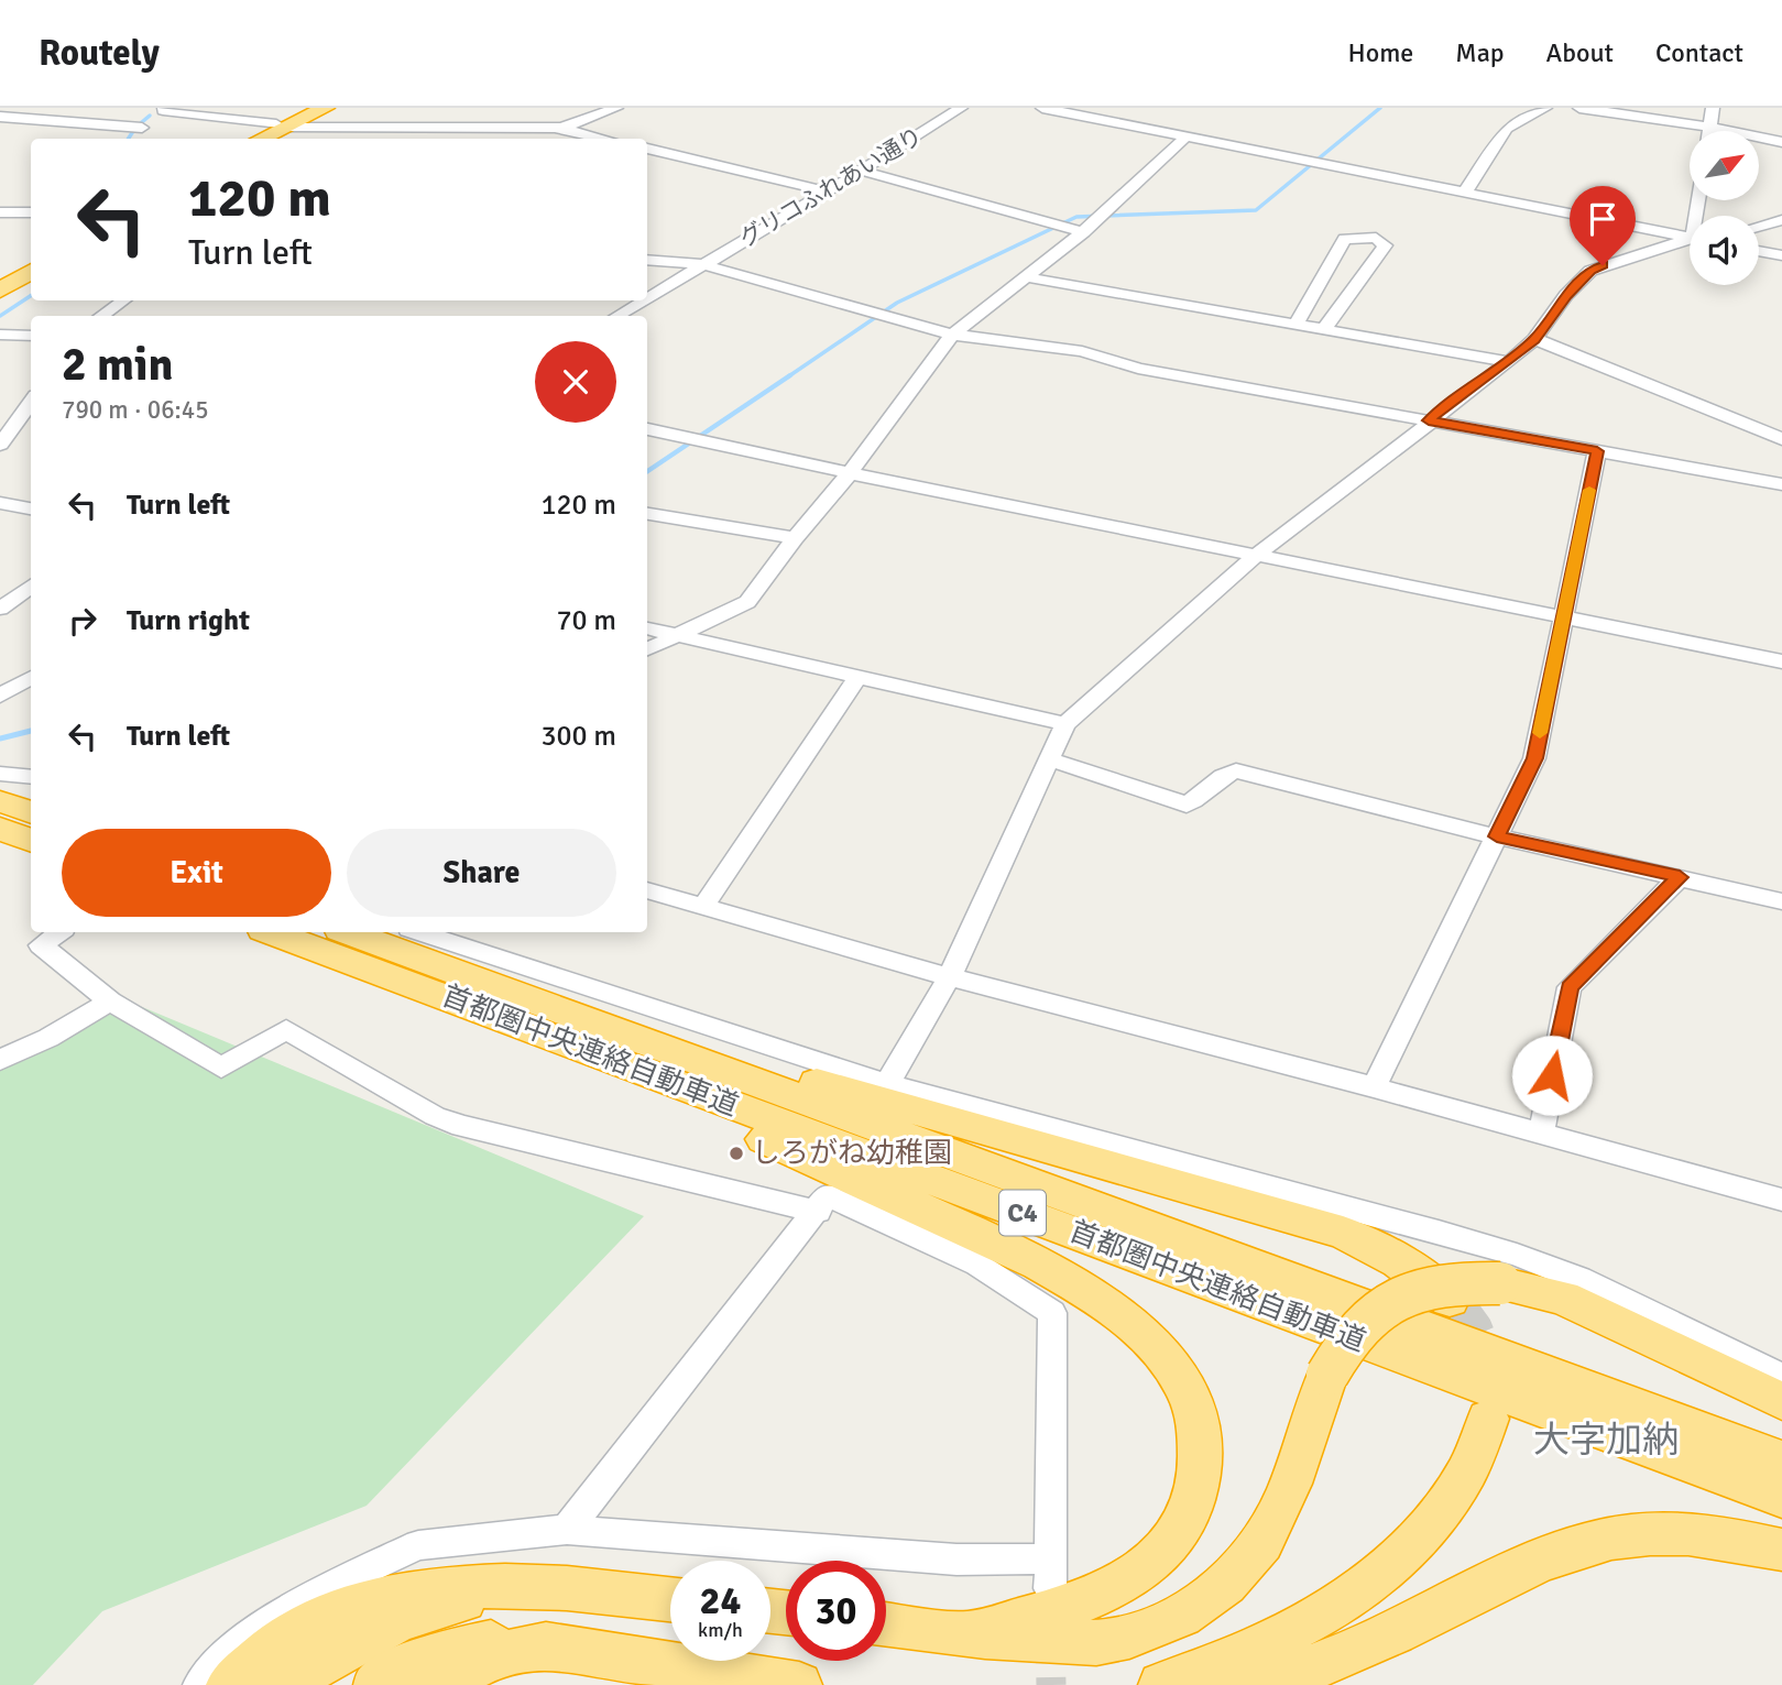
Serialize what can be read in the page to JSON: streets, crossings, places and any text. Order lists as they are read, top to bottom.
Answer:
{
  "streets": {
    "highway": ["首都圏中央連絡自動車道", "C4"],
    "street": ["グリコふれあい通り"]
  },
  "districts": ["大字加納"],
  "places": ["しろがね幼稚園"],
  "north": "top right",
  "page": {
    "header": "Routely",
    "nav": [
      "Home",
      "Map",
      "About",
      "Contact"
    ],
    "turn": ["120 m", "Turn left"],
    "heading": ["2 min", "790 m · 06:45"],
    "list": [
      {
        "name": "Turn left",
        "value": "120 m"
      },
      {
        "name": "Turn right",
        "value": "70 m"
      },
      {
        "name": "Turn left",
        "value": "300 m"
      }
    ],
    "buttons": ["Exit", "Share"],
    "speed": "24 km/h",
    "limit": "30"
  }
}
